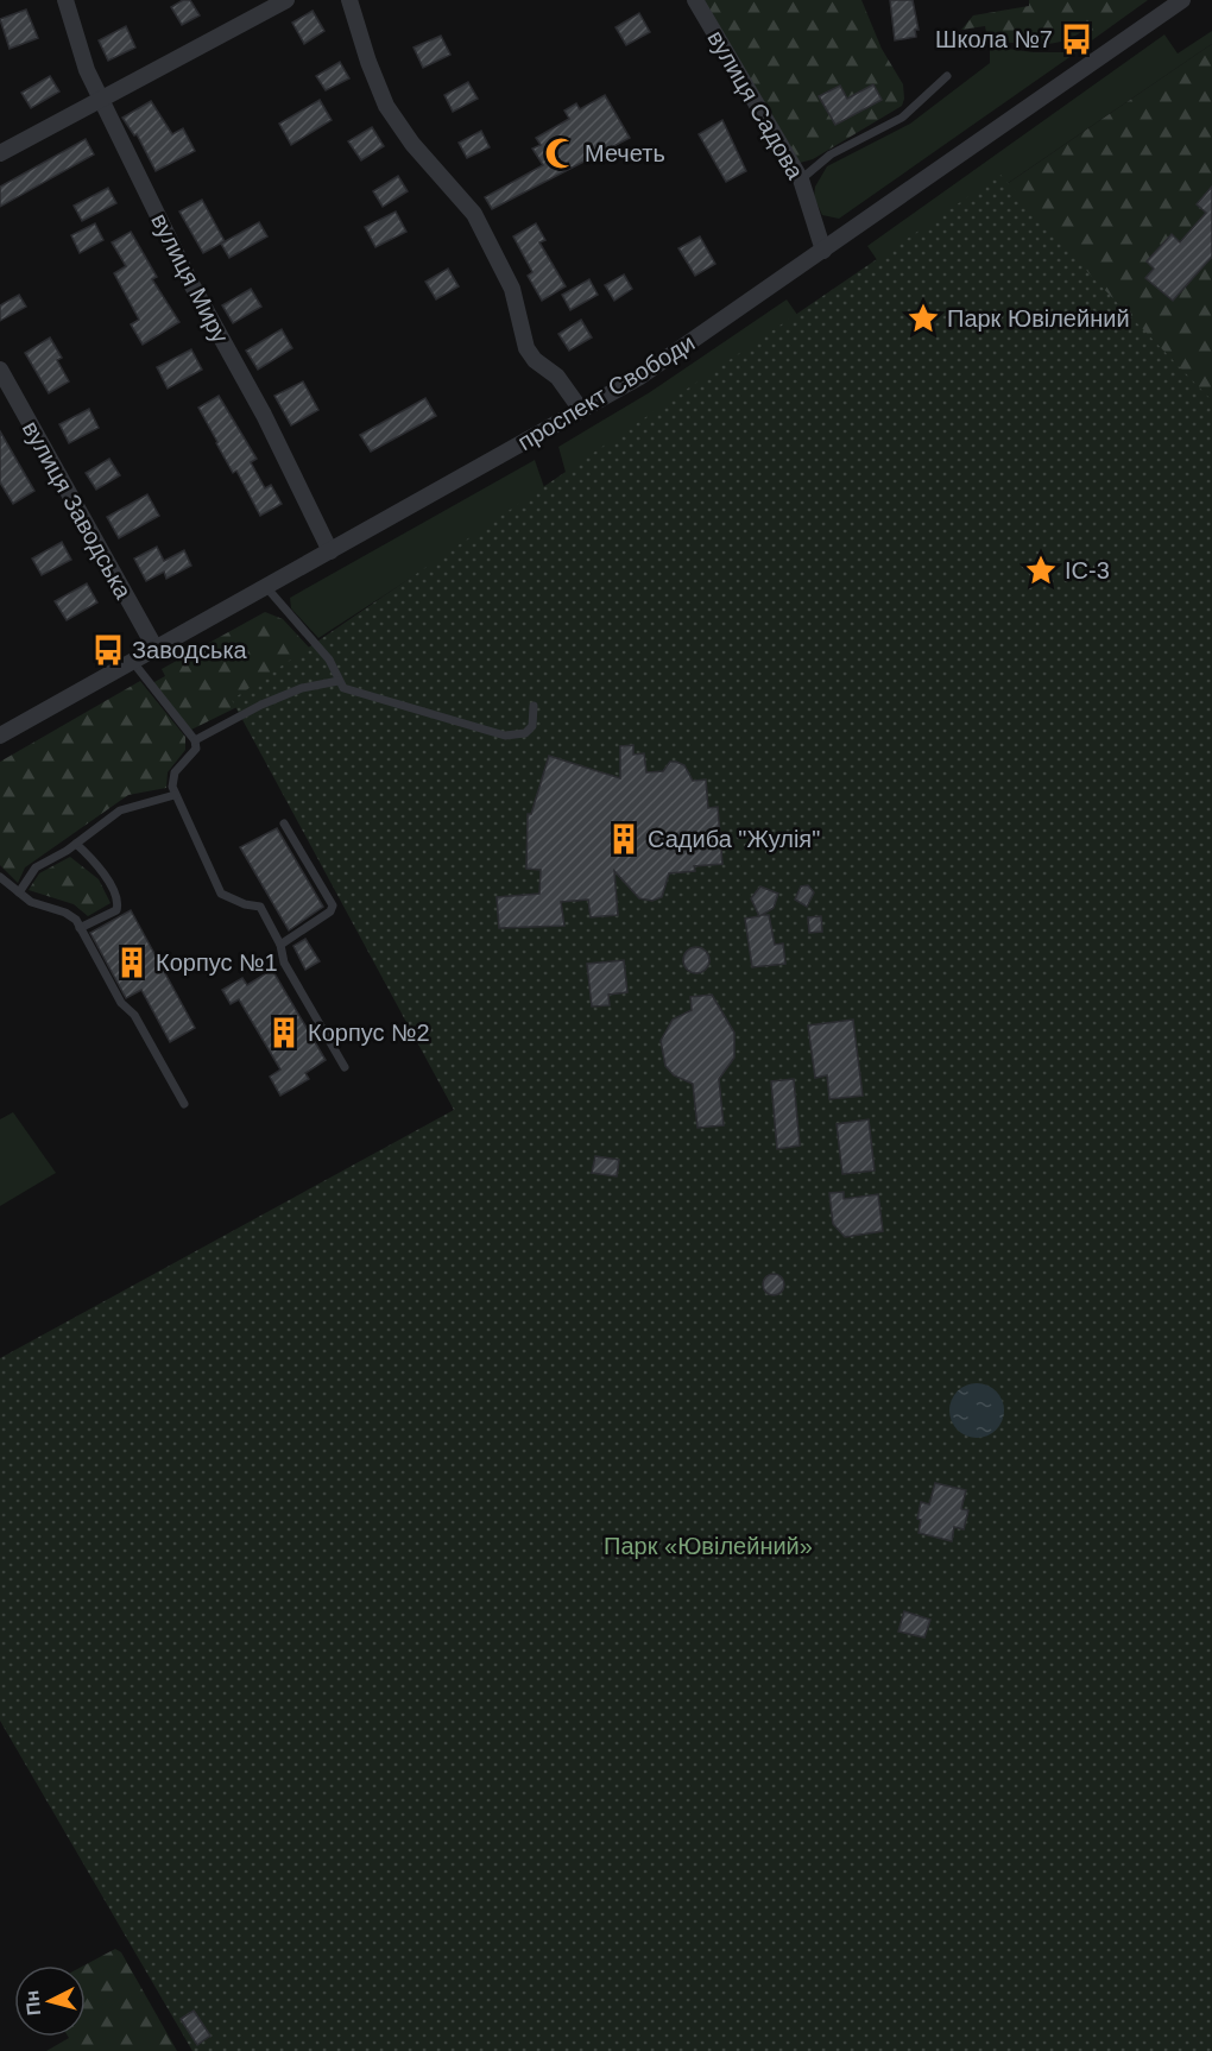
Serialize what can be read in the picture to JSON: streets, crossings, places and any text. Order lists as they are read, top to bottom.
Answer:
{
  "streets": {
    "street": [
      "вулиця Садова",
      "вулиця Миру",
      "проспект Свободи",
      "вулиця Заводська"
    ]
  },
  "crossings": [
    ["вулиця Садова", "проспект Свободи"],
    ["вулиця Миру", "проспект Свободи"],
    ["проспект Свободи", "вулиця Заводська"]
  ],
  "parks": ["Парк «Ювілейний»"],
  "places": {
    "bus stop": ["Школа №7", "Заводська"],
    "mosque": ["Мечеть"],
    "place": ["Парк Ювілейний", "ІС-3"],
    "building": ["Садиба \"Жулія\"", "Корпус №1", "Корпус №2"]
  },
  "north": "left"
}
